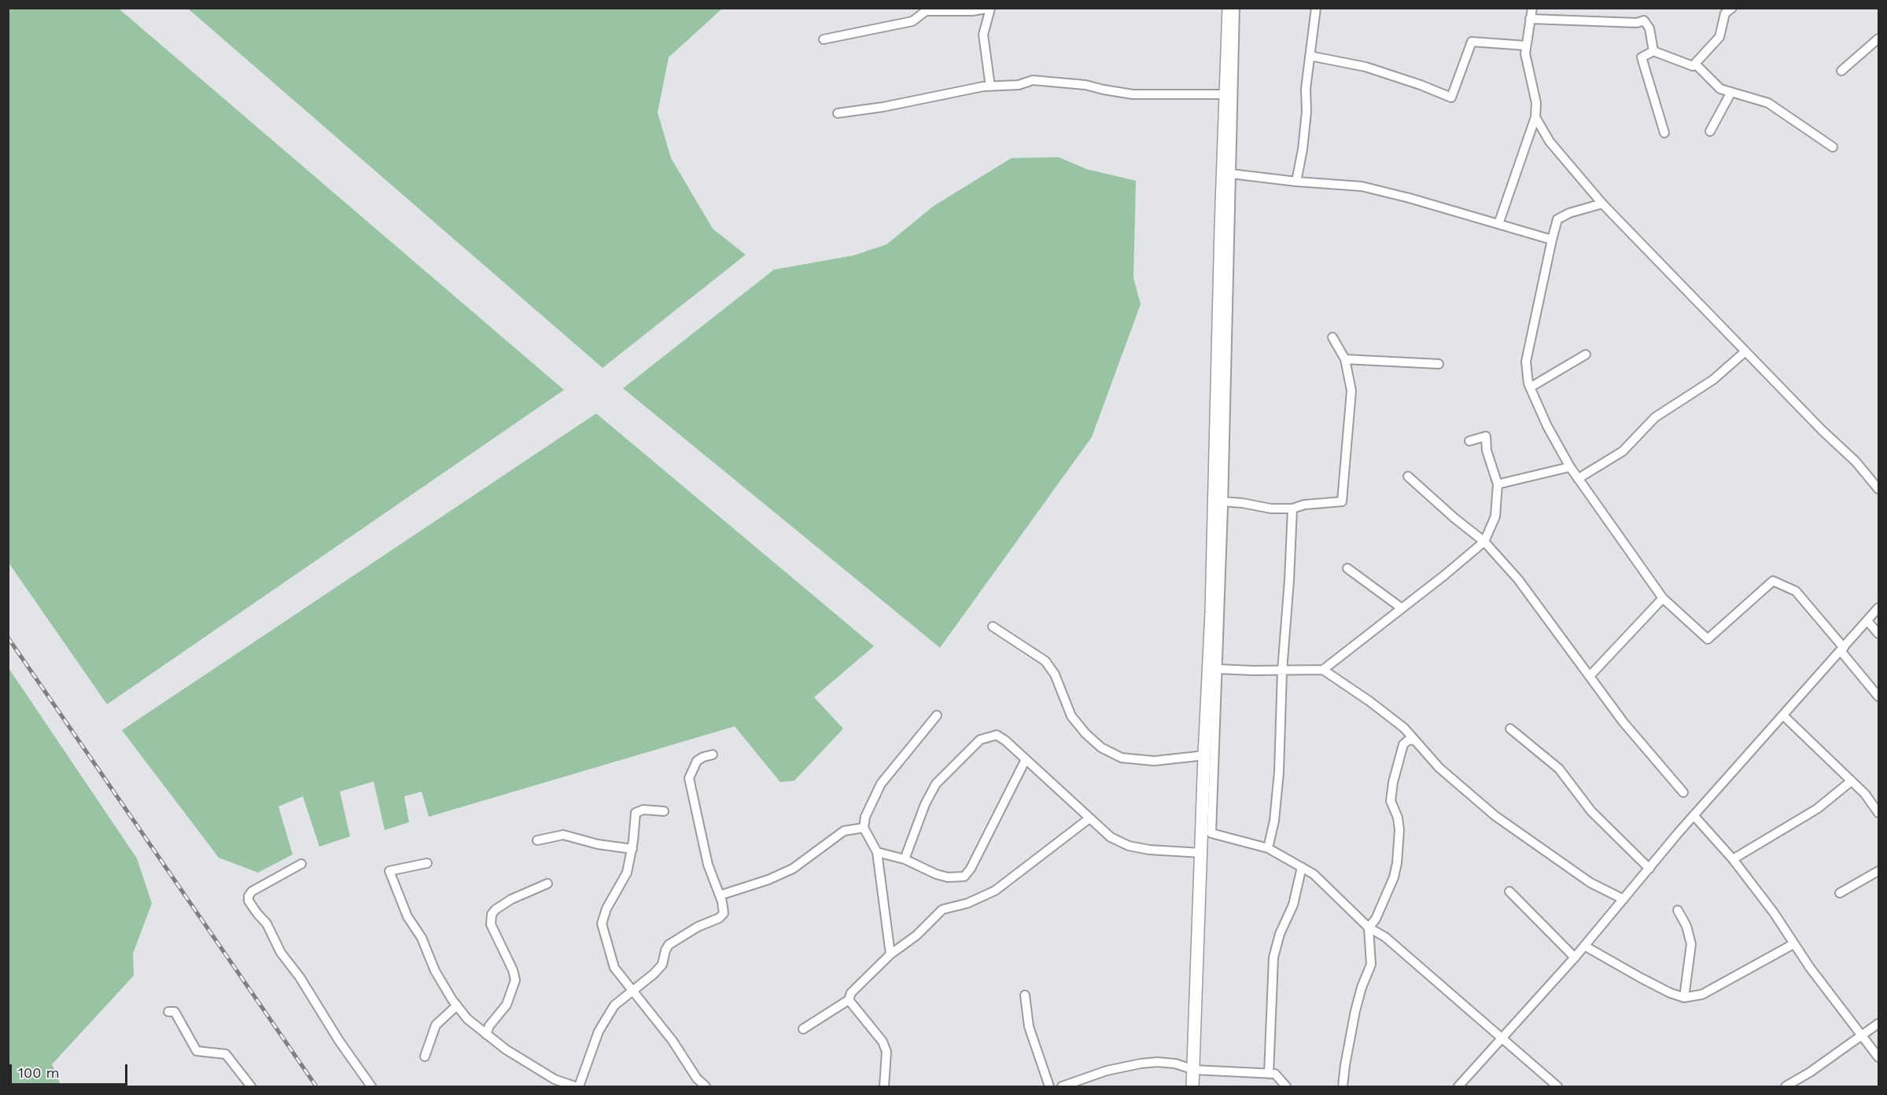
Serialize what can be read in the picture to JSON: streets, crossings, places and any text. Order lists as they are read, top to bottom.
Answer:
{
  "scale_bar": "100 m"
}
